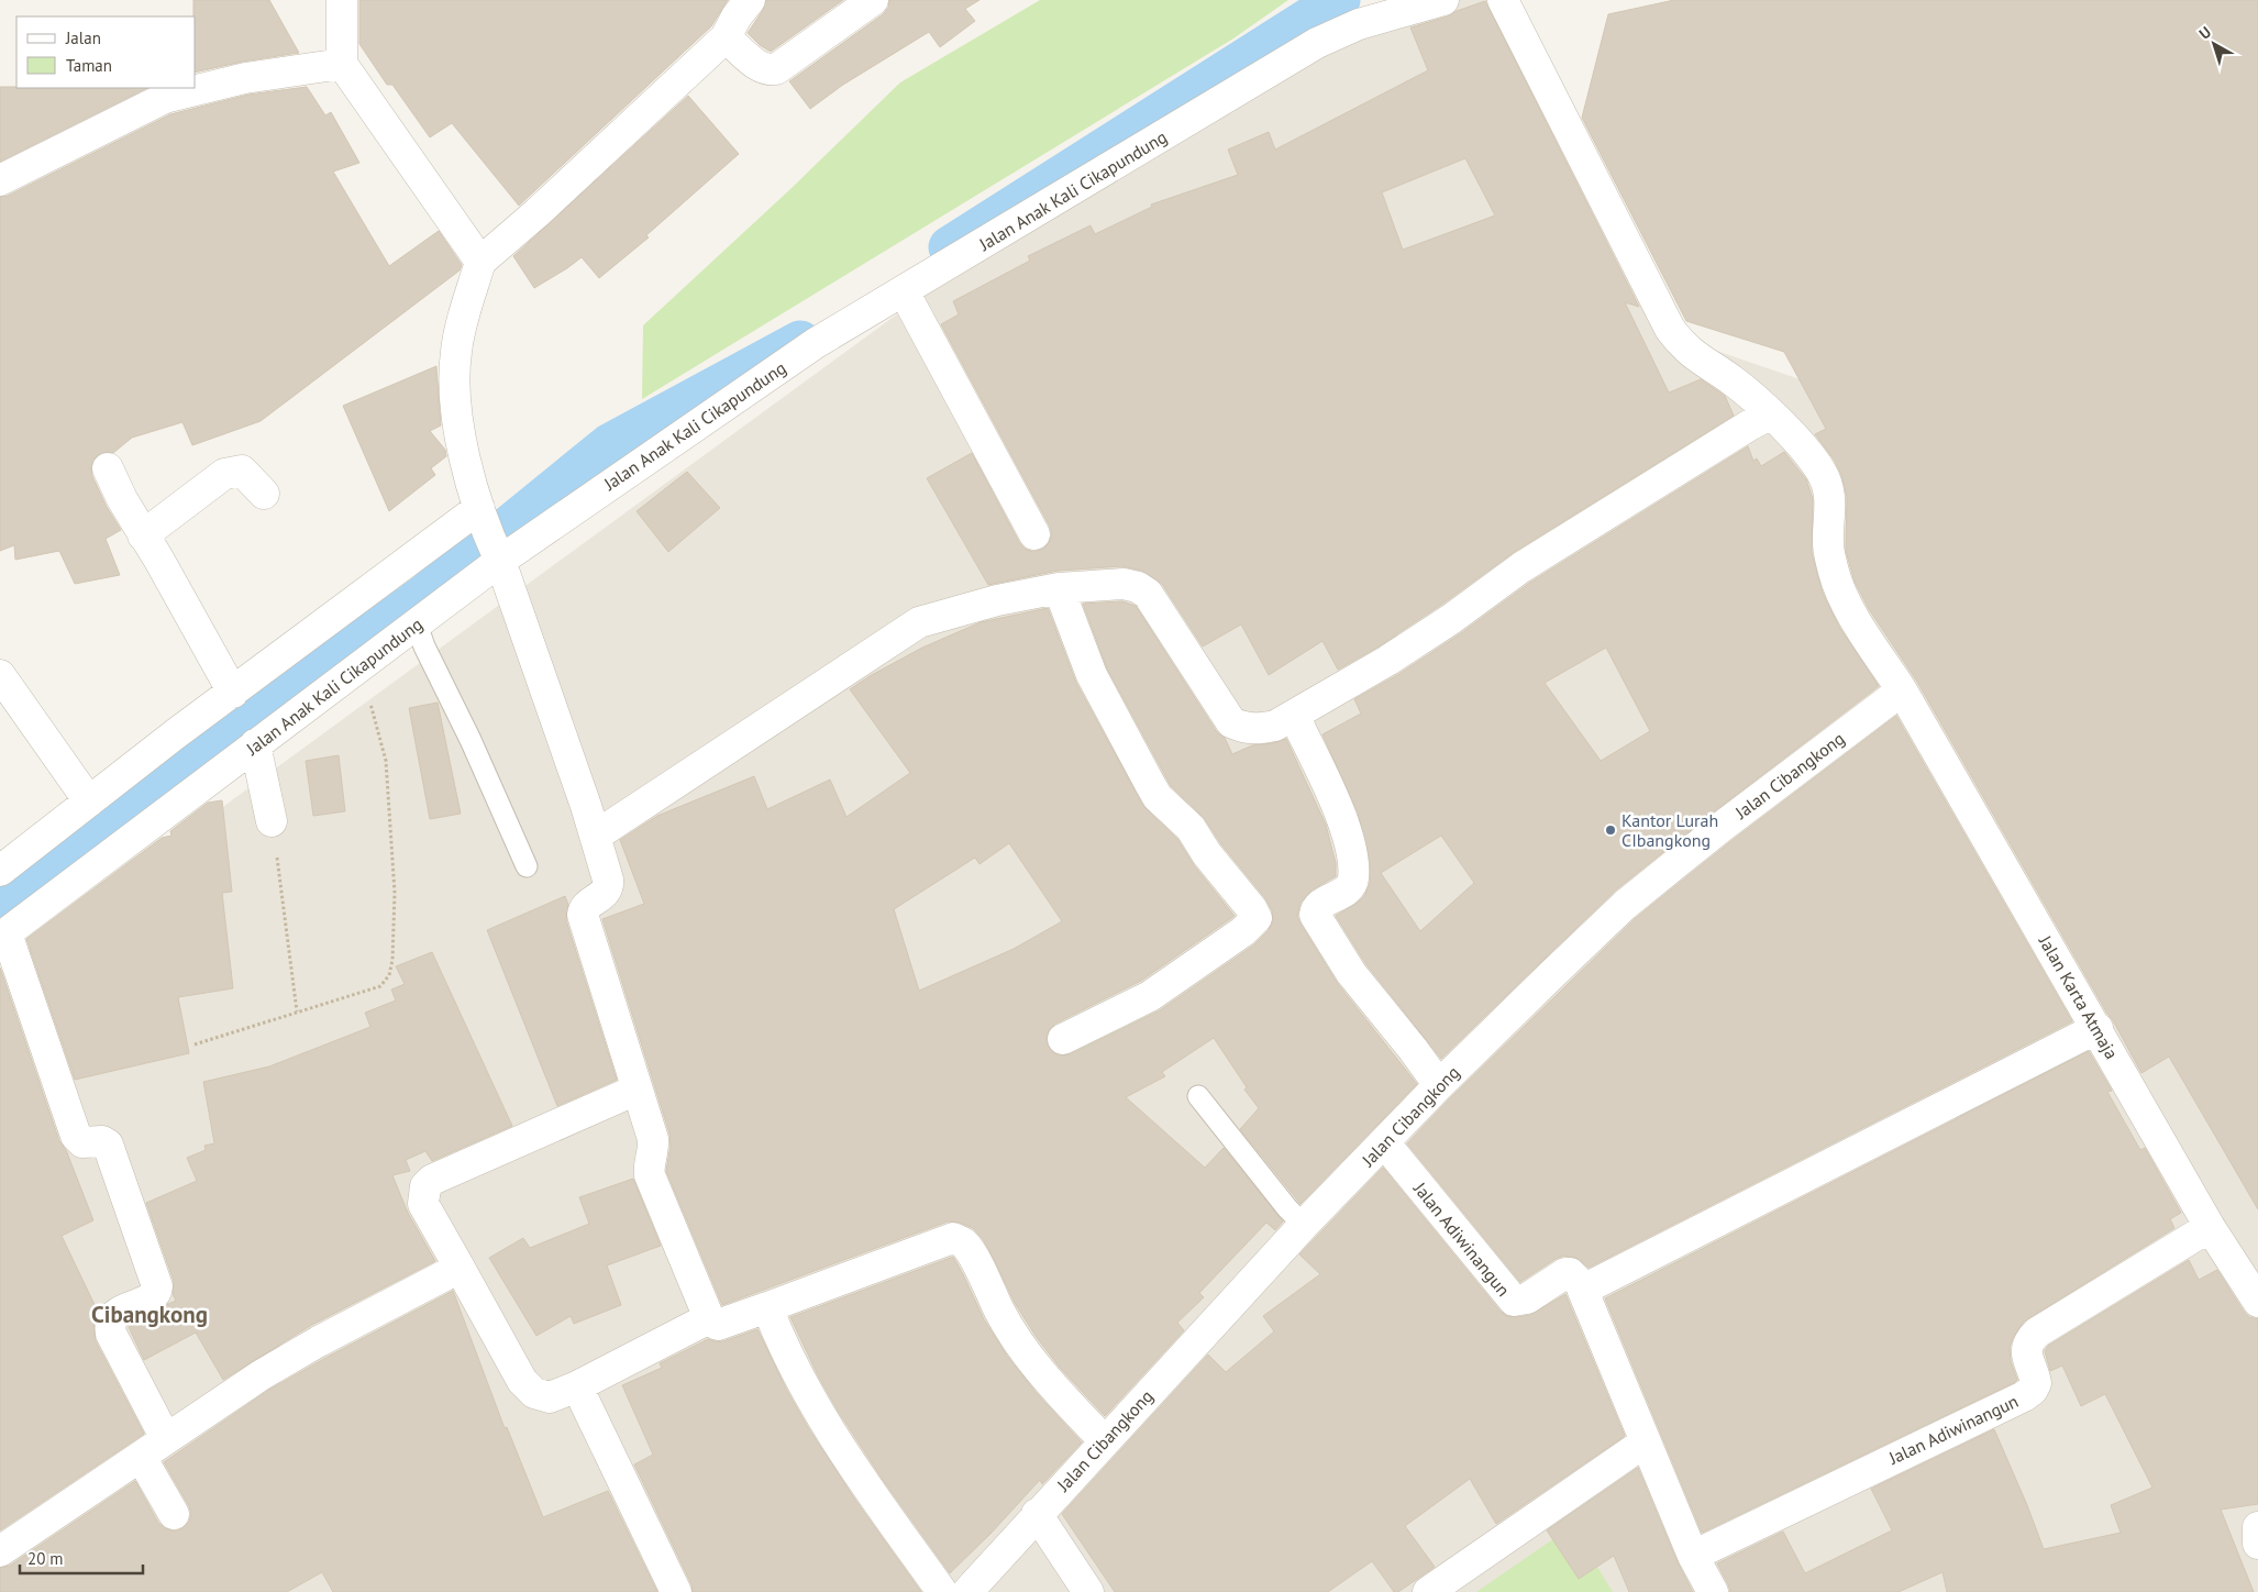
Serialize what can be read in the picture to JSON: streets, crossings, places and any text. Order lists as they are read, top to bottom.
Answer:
{
  "streets": {
    "street": [
      "Jalan Anak Kali Cikapundung",
      "Jalan Cibangkong",
      "Jalan Karta Atmaja",
      "Jalan Adiwinangun"
    ]
  },
  "crossings": [
    ["Jalan Cibangkong", "Jalan Karta Atmaja"],
    ["Jalan Cibangkong", "Jalan Adiwinangun"],
    ["Jalan Karta Atmaja", "Jalan Adiwinangun"]
  ],
  "districts": ["Cibangkong"],
  "places": ["Kantor Lurah CIbangkong"],
  "legend": ["Jalan", "Taman"],
  "scale_bar": "20 m",
  "north": "top left"
}
